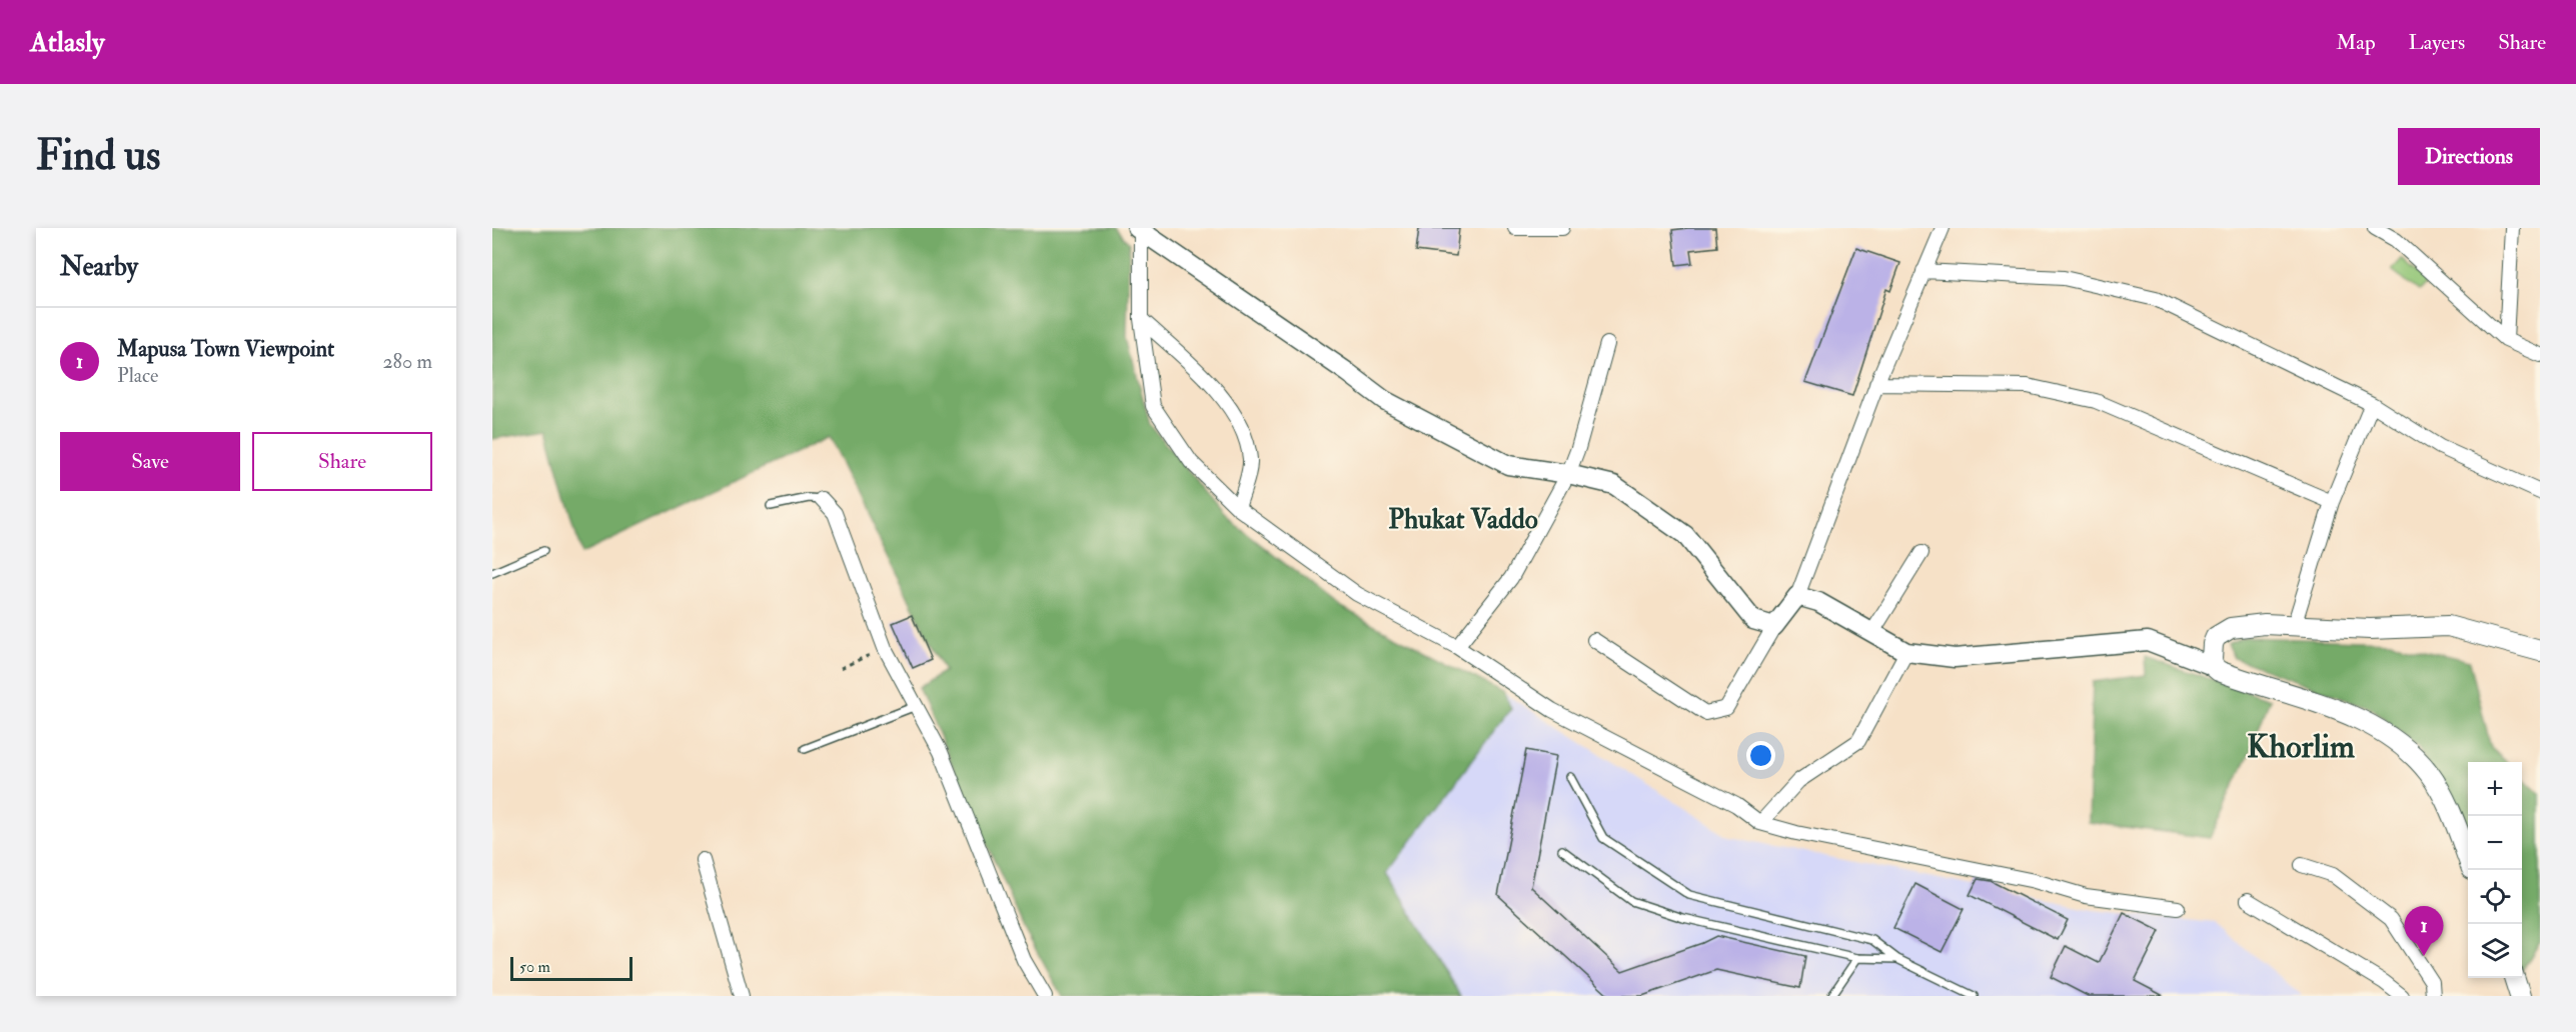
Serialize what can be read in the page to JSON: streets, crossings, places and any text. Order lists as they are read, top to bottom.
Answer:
{
  "districts": ["Phukat Vaddo", "Khorlim"],
  "scale_bar": "50 m",
  "page": {
    "header": "Atlasly",
    "nav": ["Map", "Layers", "Share"],
    "buttons": [
      "Directions",
      ["Save", "Share"]
    ],
    "title": "Find us",
    "heading": "Nearby",
    "list": [
      {
        "mark": "1",
        "name": "Mapusa Town Viewpoint",
        "note": "Place",
        "value": "280 m"
      }
    ],
    "map_buttons": ["+", "−"],
    "pins": "1",
    "scale": "50 m"
  }
}
